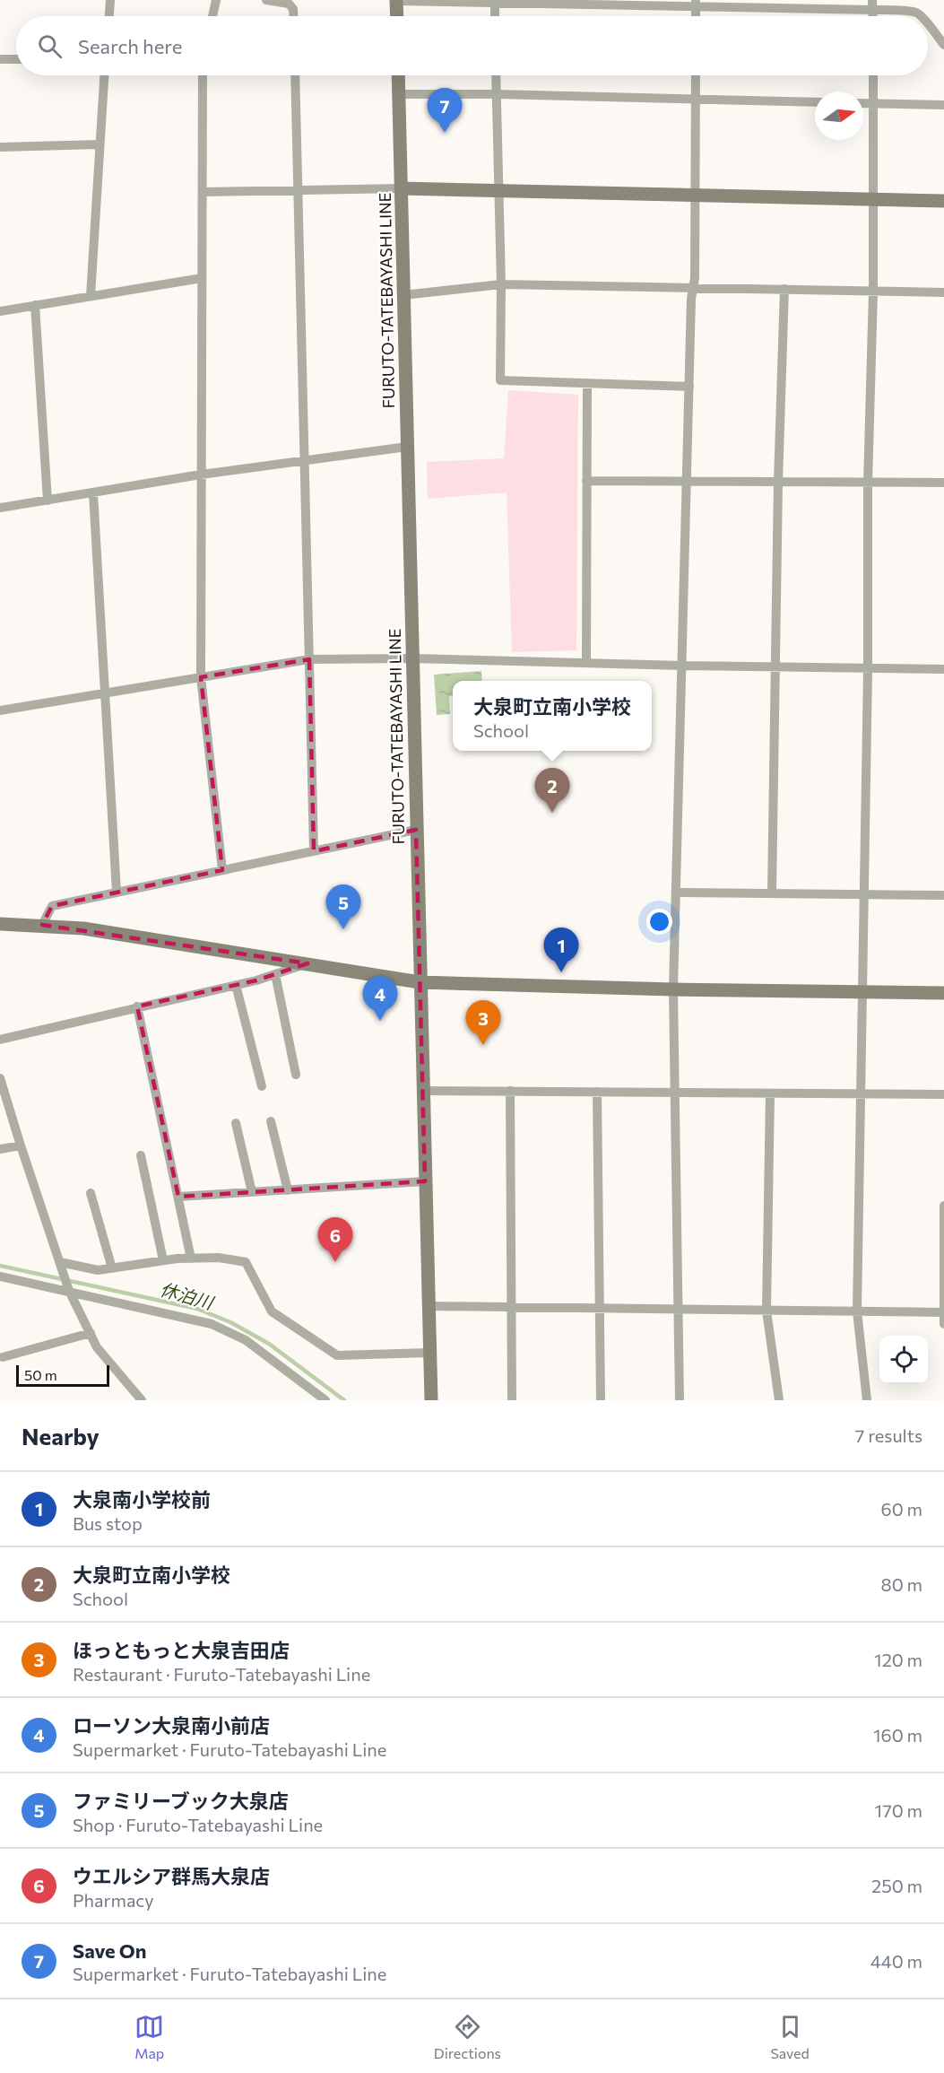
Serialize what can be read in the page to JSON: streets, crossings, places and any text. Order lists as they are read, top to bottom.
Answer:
{
  "streets": {
    "street": ["FURUTO-TATEBAYASHI LINE"]
  },
  "water": ["休泊川"],
  "scale_bar": "50 m",
  "north": "right",
  "page": {
    "search": "Search here",
    "pins": [
      "7",
      "2",
      "5",
      "1",
      "4",
      "3",
      "6"
    ],
    "popup": ["大泉町立南小学校", "School"],
    "scale": "50 m",
    "heading": ["Nearby", "7 results"],
    "list": [
      {
        "mark": "1",
        "name": "大泉南小学校前",
        "note": "Bus stop",
        "value": "60 m"
      },
      {
        "mark": "2",
        "name": "大泉町立南小学校",
        "note": "School",
        "value": "80 m"
      },
      {
        "mark": "3",
        "name": "ほっともっと大泉吉田店",
        "note": "Restaurant · Furuto-Tatebayashi Line",
        "value": "120 m"
      },
      {
        "mark": "4",
        "name": "ローソン大泉南小前店",
        "note": "Supermarket · Furuto-Tatebayashi Line",
        "value": "160 m"
      },
      {
        "mark": "5",
        "name": "ファミリーブック大泉店",
        "note": "Shop · Furuto-Tatebayashi Line",
        "value": "170 m"
      },
      {
        "mark": "6",
        "name": "ウエルシア群馬大泉店",
        "note": "Pharmacy",
        "value": "250 m"
      },
      {
        "mark": "7",
        "name": "Save On",
        "note": "Supermarket · Furuto-Tatebayashi Line",
        "value": "440 m"
      }
    ],
    "nav": ["Map", "Directions", "Saved"]
  }
}
